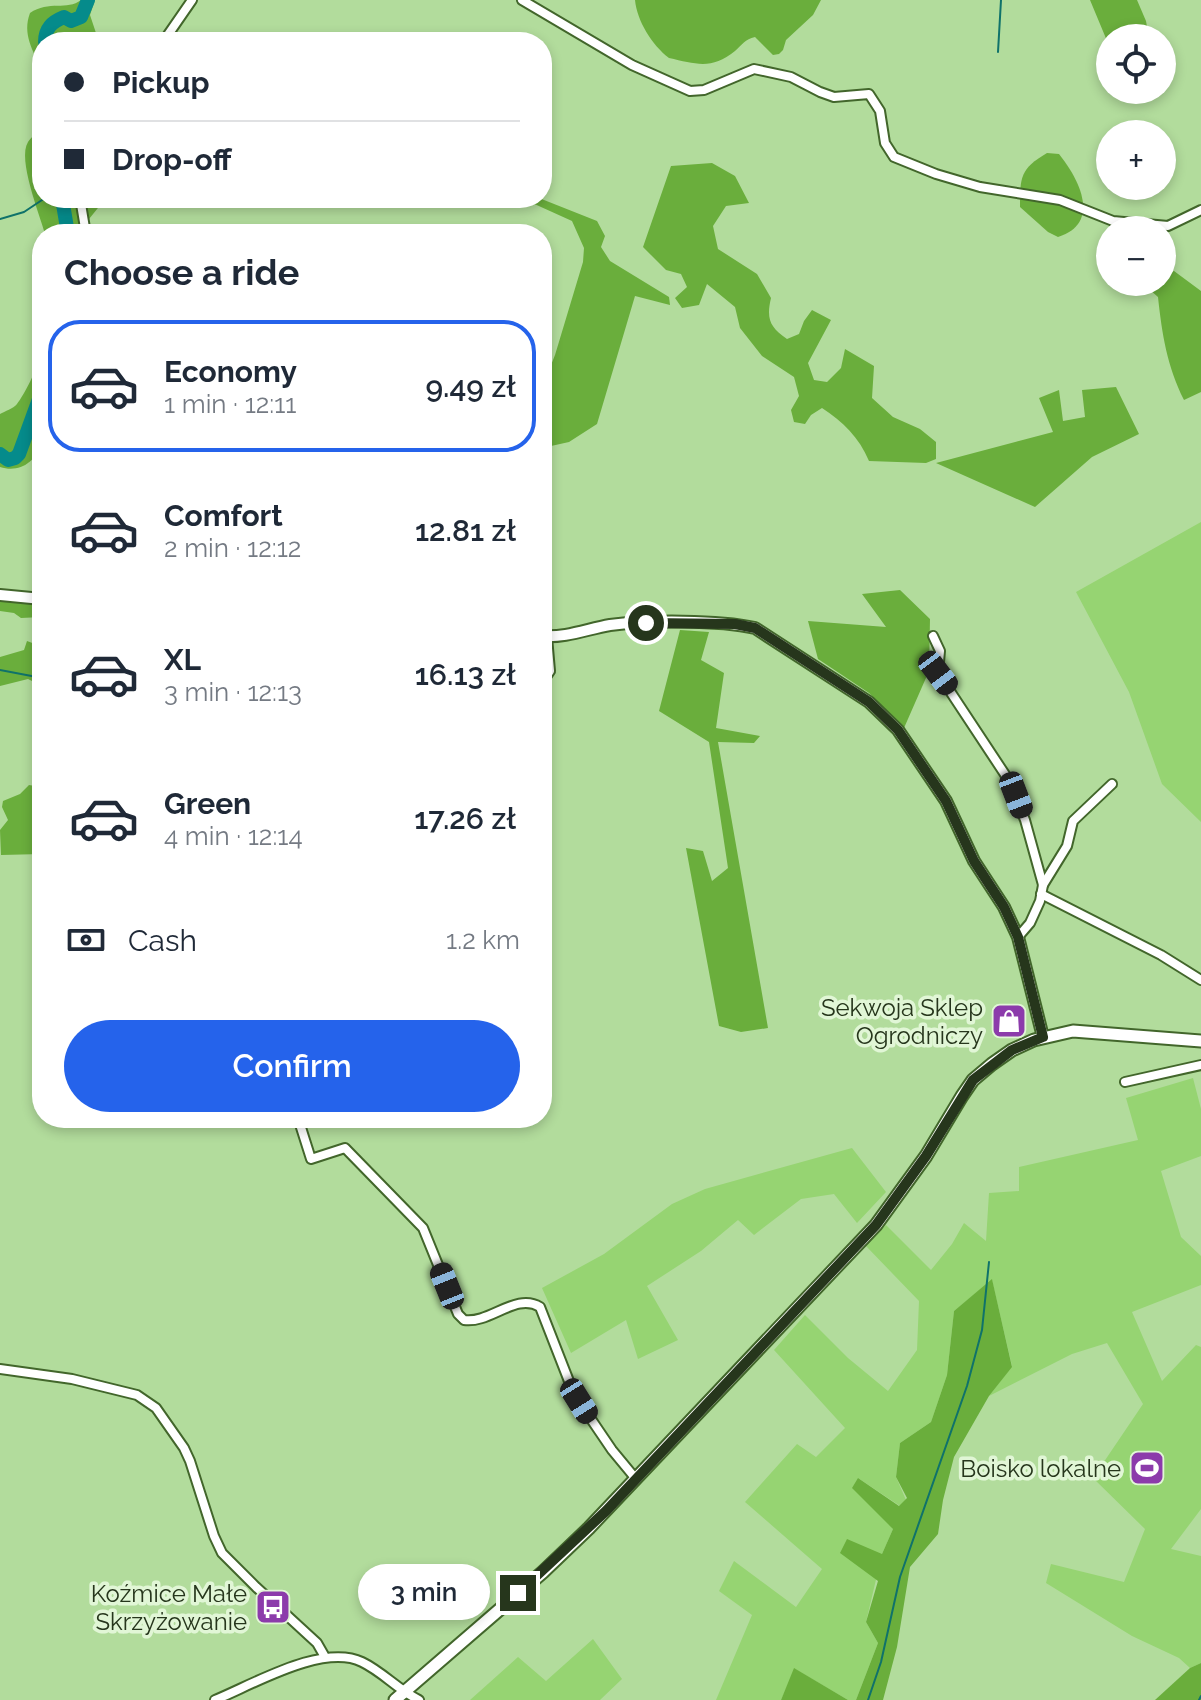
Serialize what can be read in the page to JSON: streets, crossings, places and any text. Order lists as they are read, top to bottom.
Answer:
{
  "places": {
    "shop": ["Sekwoja Sklep Ogrodniczy"],
    "sports": ["Boisko lokalne"],
    "bus stop": ["Koźmice Małe Skrzyżowanie"]
  },
  "page": {
    "map_buttons": ["+", "−"],
    "banner": ["Pickup", "Drop-off"],
    "heading": "Choose a ride",
    "list": [
      {
        "name": "Economy",
        "note": "1 min · 12:11",
        "value": "9.49 zł"
      },
      {
        "name": "Comfort",
        "note": "2 min · 12:12",
        "value": "12.81 zł"
      },
      {
        "name": "XL",
        "note": "3 min · 12:13",
        "value": "16.13 zł"
      },
      {
        "name": "Green",
        "note": "4 min · 12:14",
        "value": "17.26 zł"
      }
    ],
    "pay": ["Cash", "1.2 km"],
    "buttons": "Confirm",
    "bubble": "3 min"
  }
}
